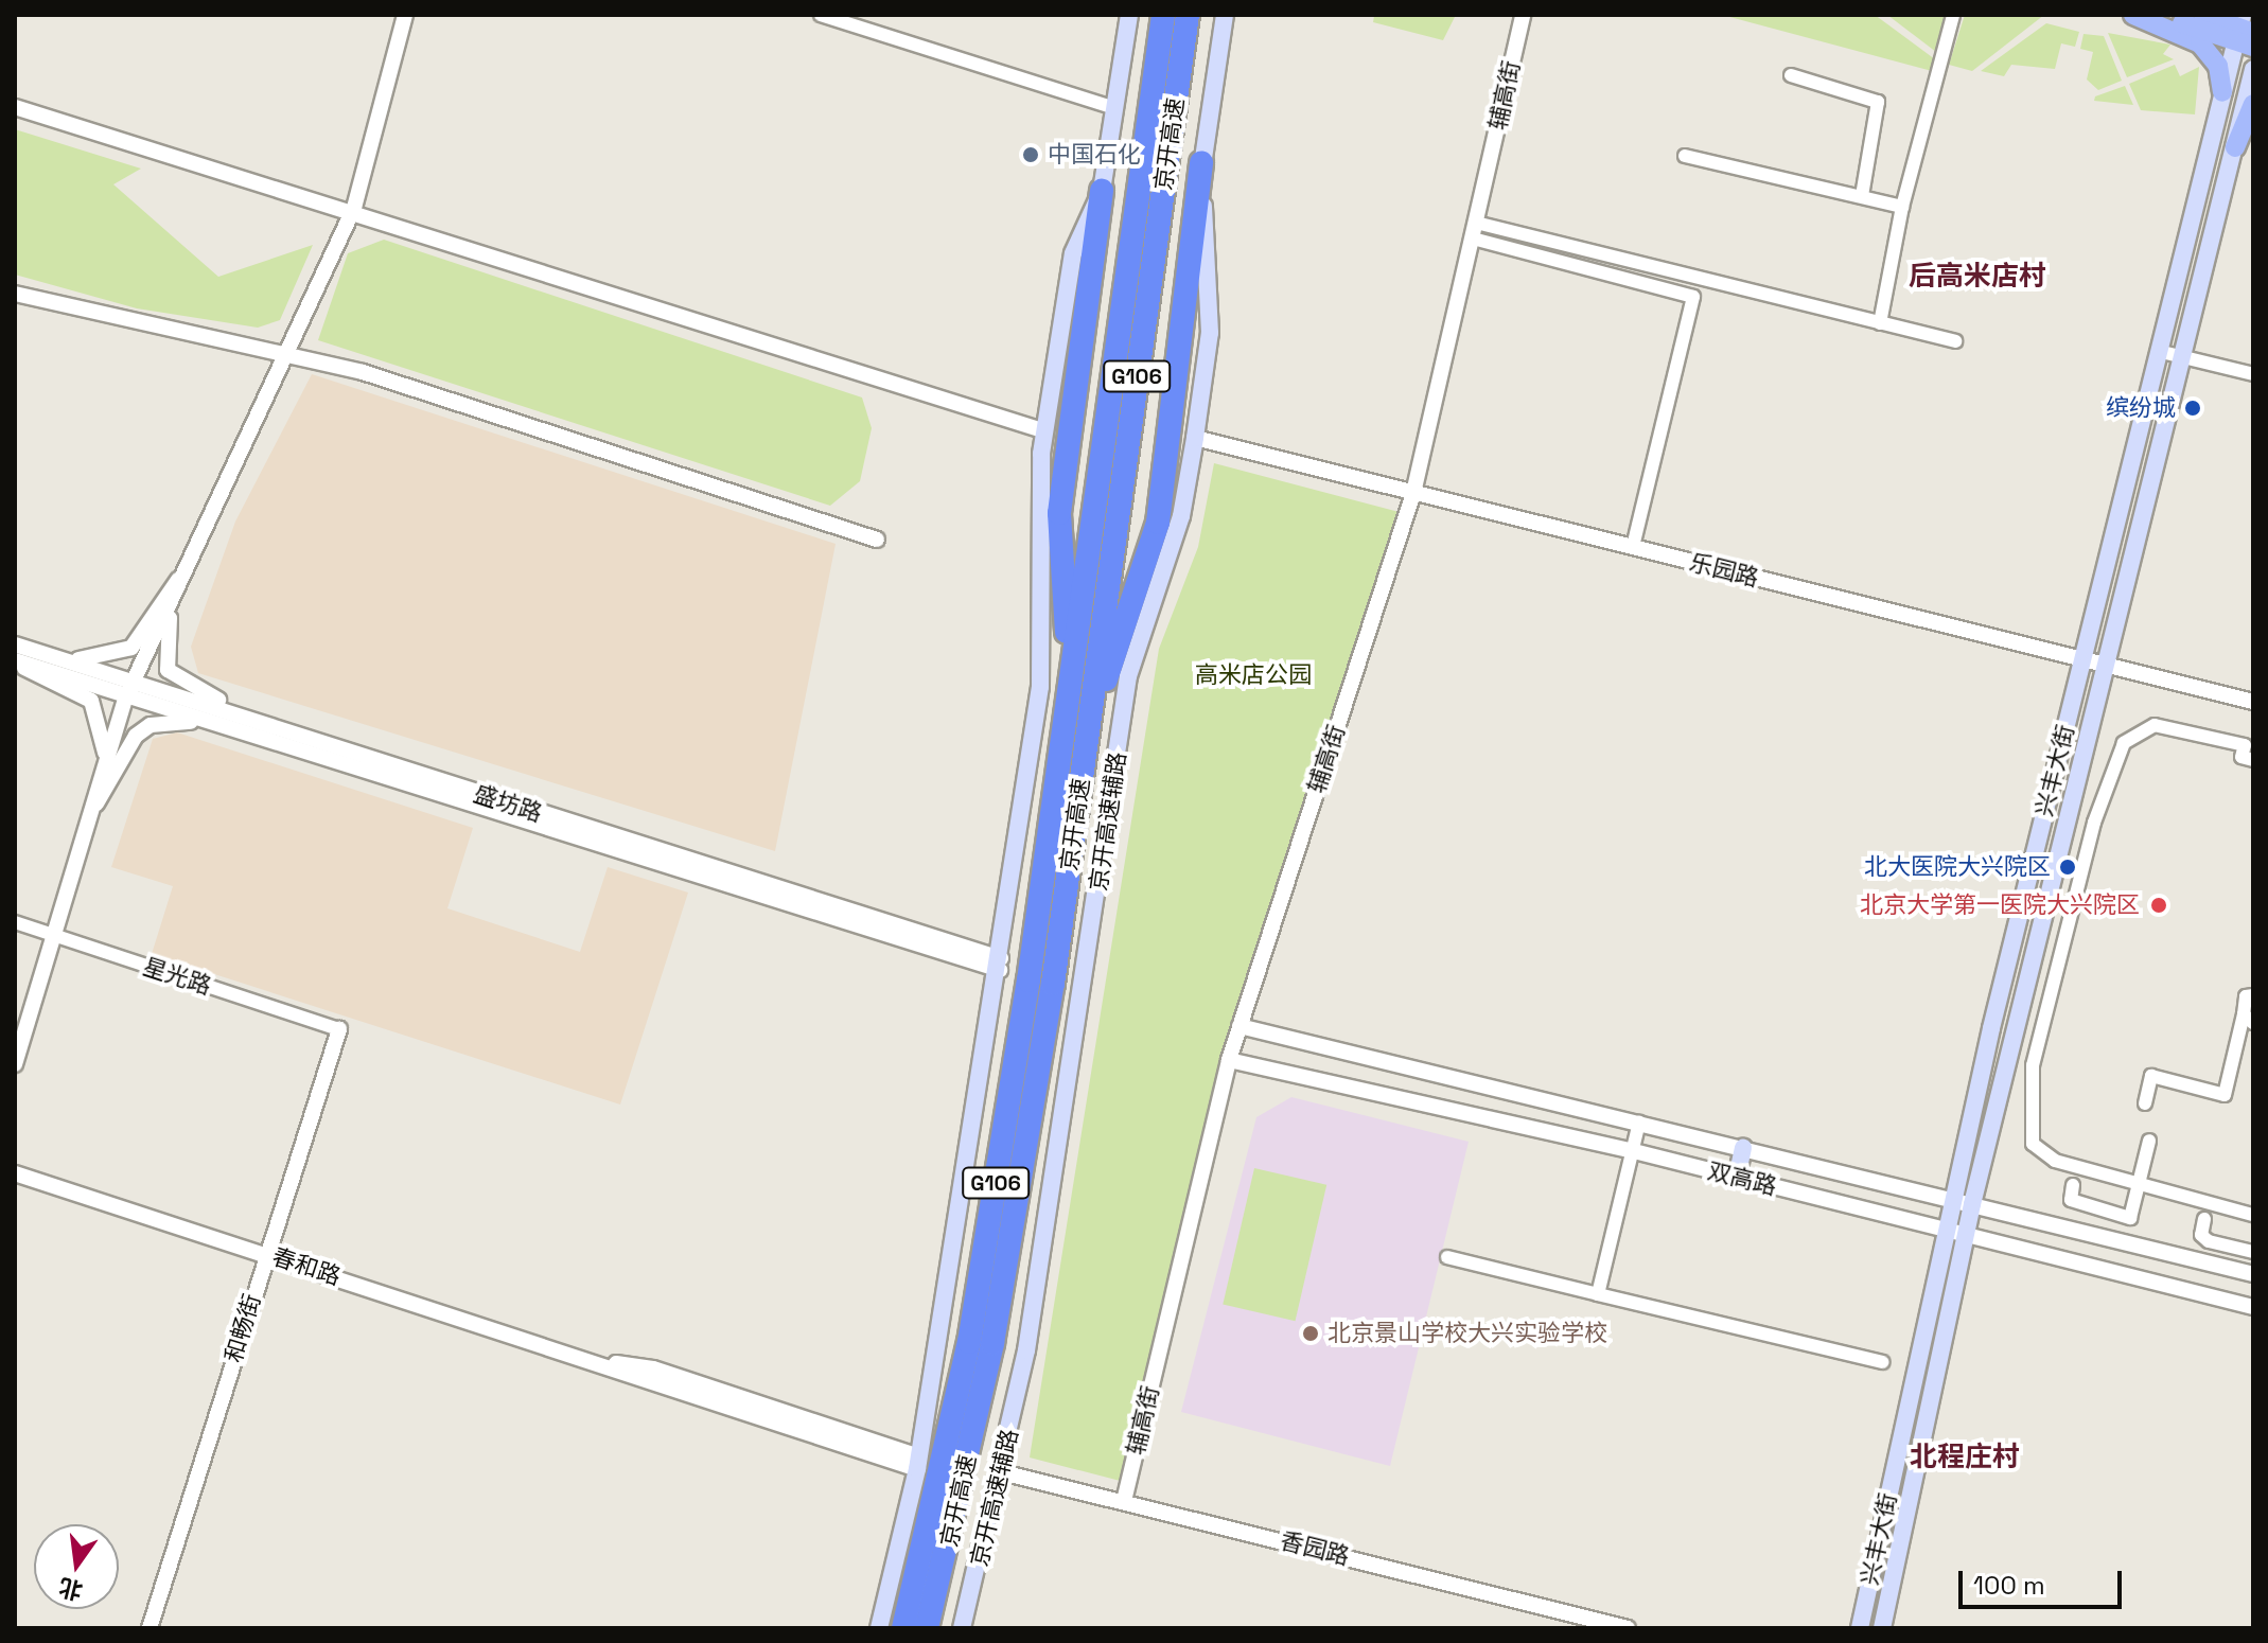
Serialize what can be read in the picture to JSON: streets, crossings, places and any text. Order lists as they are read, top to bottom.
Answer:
{
  "streets": {
    "highway": ["京开高速", "G106"],
    "main road": ["兴丰大街", "京开高速辅路"],
    "street": [
      "辅高街",
      "乐园路",
      "盛坊路",
      "星光路",
      "双高路",
      "春和路",
      "和畅街",
      "香园路"
    ]
  },
  "crossings": [
    ["辅高街", "乐园路"],
    ["辅高街", "双高路"],
    ["辅高街", "香园路"],
    ["乐园路", "兴丰大街"],
    ["乐园路", "京开高速辅路"],
    ["兴丰大街", "双高路"],
    ["京开高速辅路", "香园路"],
    ["星光路", "和畅街"],
    ["春和路", "和畅街"]
  ],
  "districts": ["后高米店村", "北程庄村"],
  "parks": ["高米店公园"],
  "places": [
    "中国石化",
    "缤纷城",
    "北大医院大兴院区",
    "北京大学第一医院大兴院区",
    "北京景山学校大兴实验学校"
  ],
  "scale_bar": "100 m",
  "north": "bottom"
}
